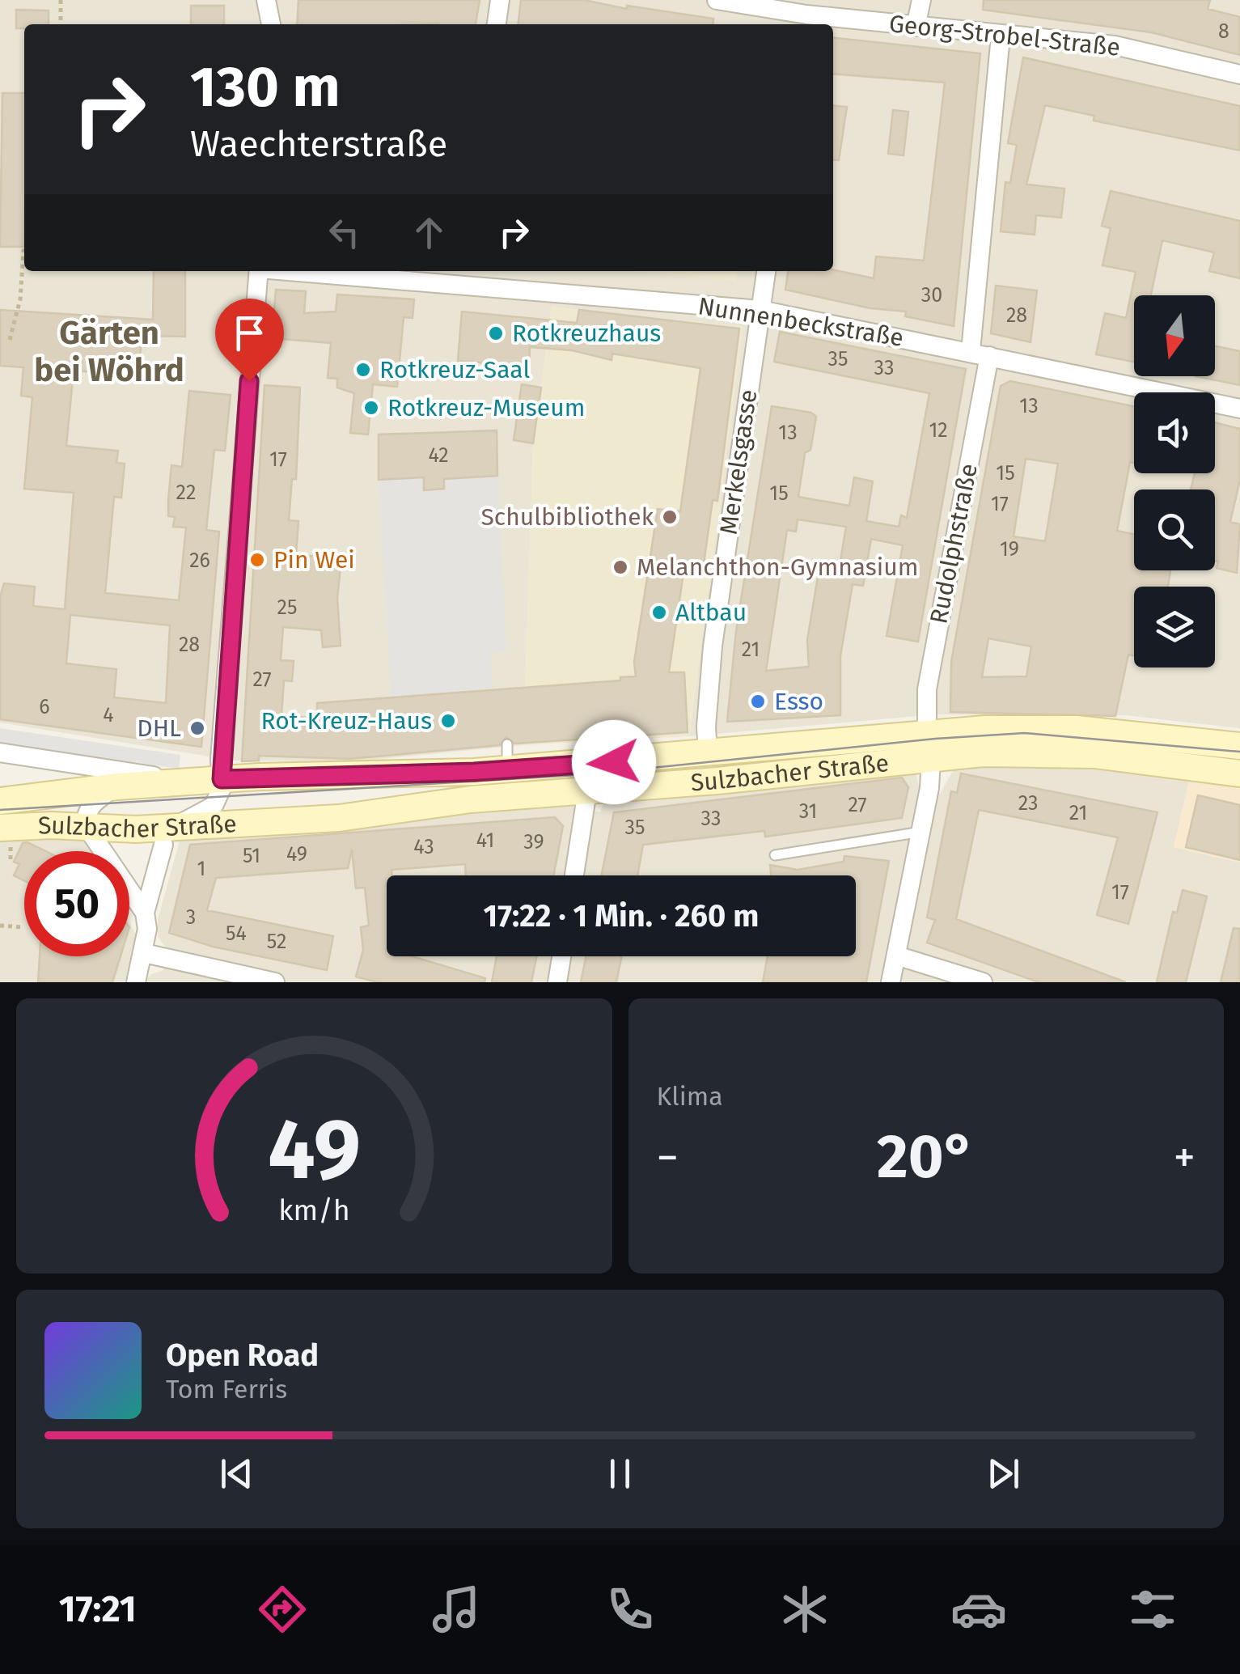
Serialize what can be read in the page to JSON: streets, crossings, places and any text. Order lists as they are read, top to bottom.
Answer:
{
  "streets": {
    "main road": ["Sulzbacher Straße"],
    "street": [
      "Georg-Strobel-Straße",
      "Nunnenbeckstraße",
      "Merkelsgasse",
      "Rudolphstraße"
    ]
  },
  "crossings": [
    ["Georg-Strobel-Straße", "Rudolphstraße"],
    ["Nunnenbeckstraße", "Merkelsgasse"],
    ["Nunnenbeckstraße", "Rudolphstraße"],
    ["Merkelsgasse", "Sulzbacher Straße"],
    ["Rudolphstraße", "Sulzbacher Straße"]
  ],
  "districts": ["Gärten bei Wöhrd"],
  "places": [
    "Rotkreuzhaus",
    "Rotkreuz-Saal",
    "Rotkreuz-Museum",
    "Schulbibliothek",
    "Pin Wei",
    "Melanchthon-Gymnasium",
    "Altbau",
    "Esso",
    "Rot-Kreuz-Haus",
    "DHL"
  ],
  "house_numbers": [
    "8",
    "30",
    "28",
    "35",
    "33",
    "13",
    "12",
    "13",
    "42",
    "17",
    "15",
    "22",
    "15",
    "17",
    "19",
    "26",
    "25",
    "28",
    "21",
    "27",
    "6",
    "4",
    "23",
    "27",
    "31",
    "21",
    "33",
    "35",
    "41",
    "39",
    "43",
    "49",
    "51",
    "1",
    "17",
    "3",
    "54",
    "52"
  ],
  "north": "bottom",
  "page": {
    "turn": ["130 m", "Waechterstraße"],
    "limit": "50",
    "trip": "17:22 · 1 Min. · 260 m",
    "tile": "Klima",
    "heat": ["−", "20°", "+"],
    "song": ["Open Road", "Tom Ferris"],
    "tabs": "17:21",
    "gauge": ["49", "km/h"]
  }
}
